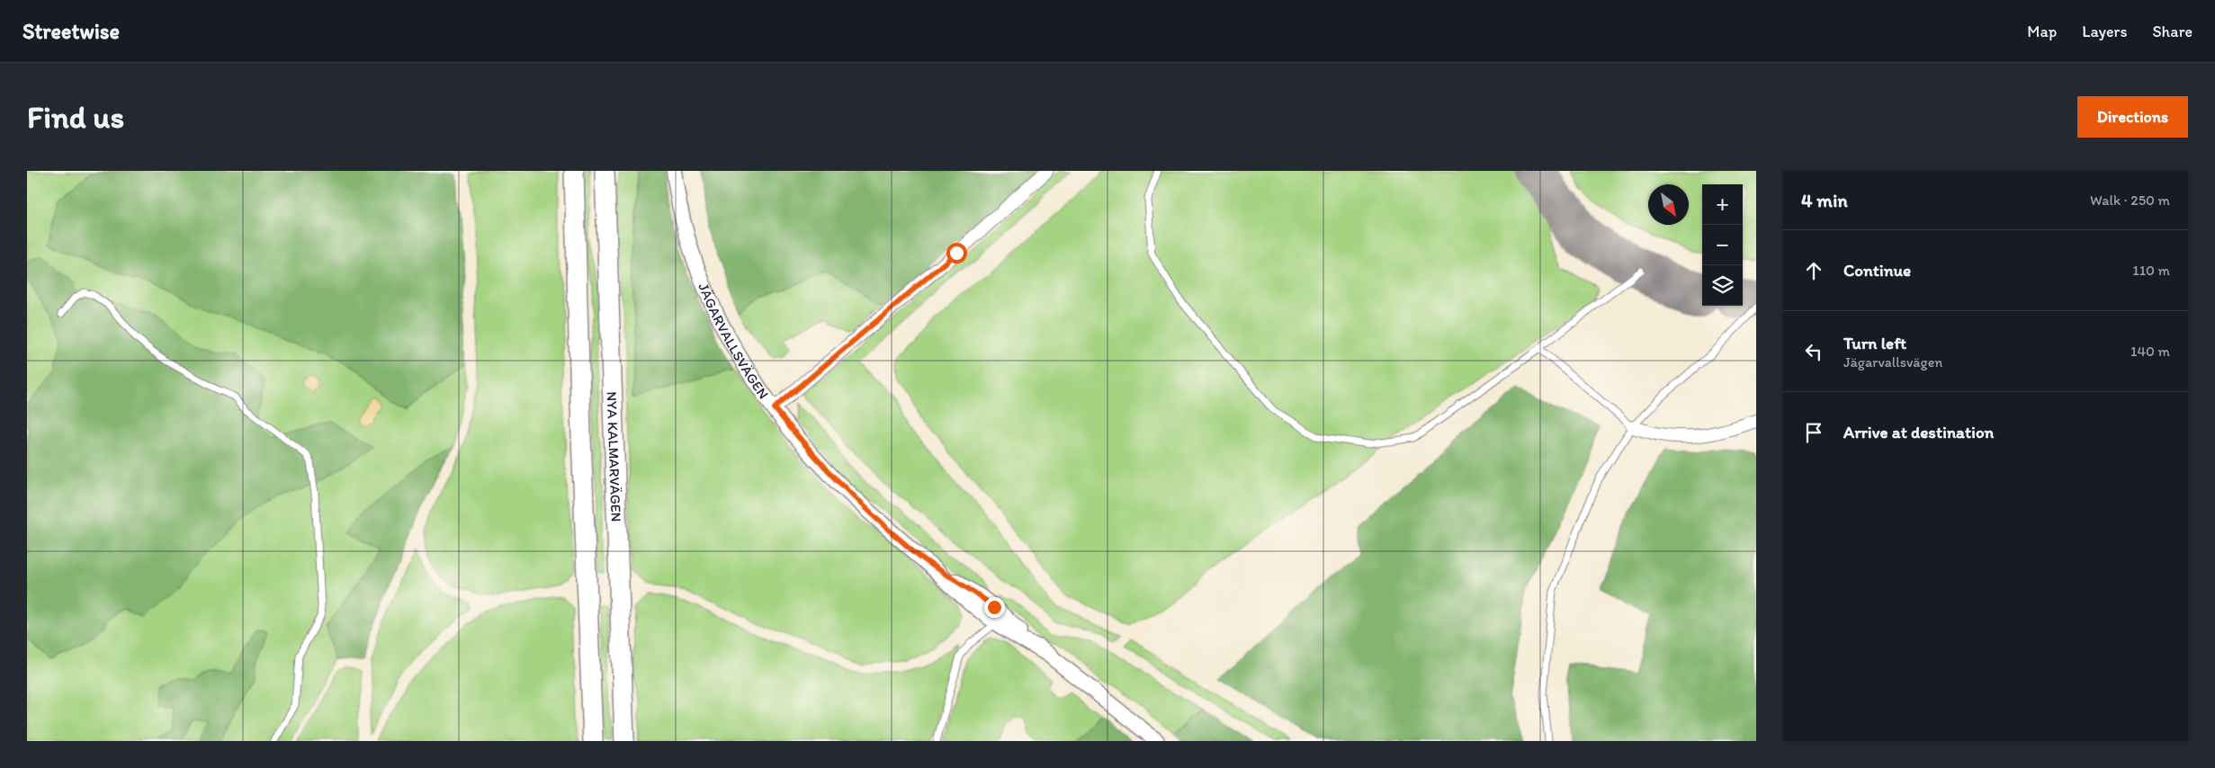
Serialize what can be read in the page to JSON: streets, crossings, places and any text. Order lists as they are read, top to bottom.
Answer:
{
  "streets": {
    "main road": ["NYA KALMARVÄGEN"],
    "street": ["JÄGARVALLSVÄGEN"]
  },
  "north": "bottom right",
  "page": {
    "header": "Streetwise",
    "nav": ["Map", "Layers", "Share"],
    "buttons": "Directions",
    "title": "Find us",
    "heading": ["4 min", "Walk · 250 m"],
    "map_buttons": ["+", "−"],
    "list": [
      ["Continue", "110 m"],
      ["Turn left", "Jägarvallsvägen", "140 m"],
      "Arrive at destination"
    ]
  }
}
